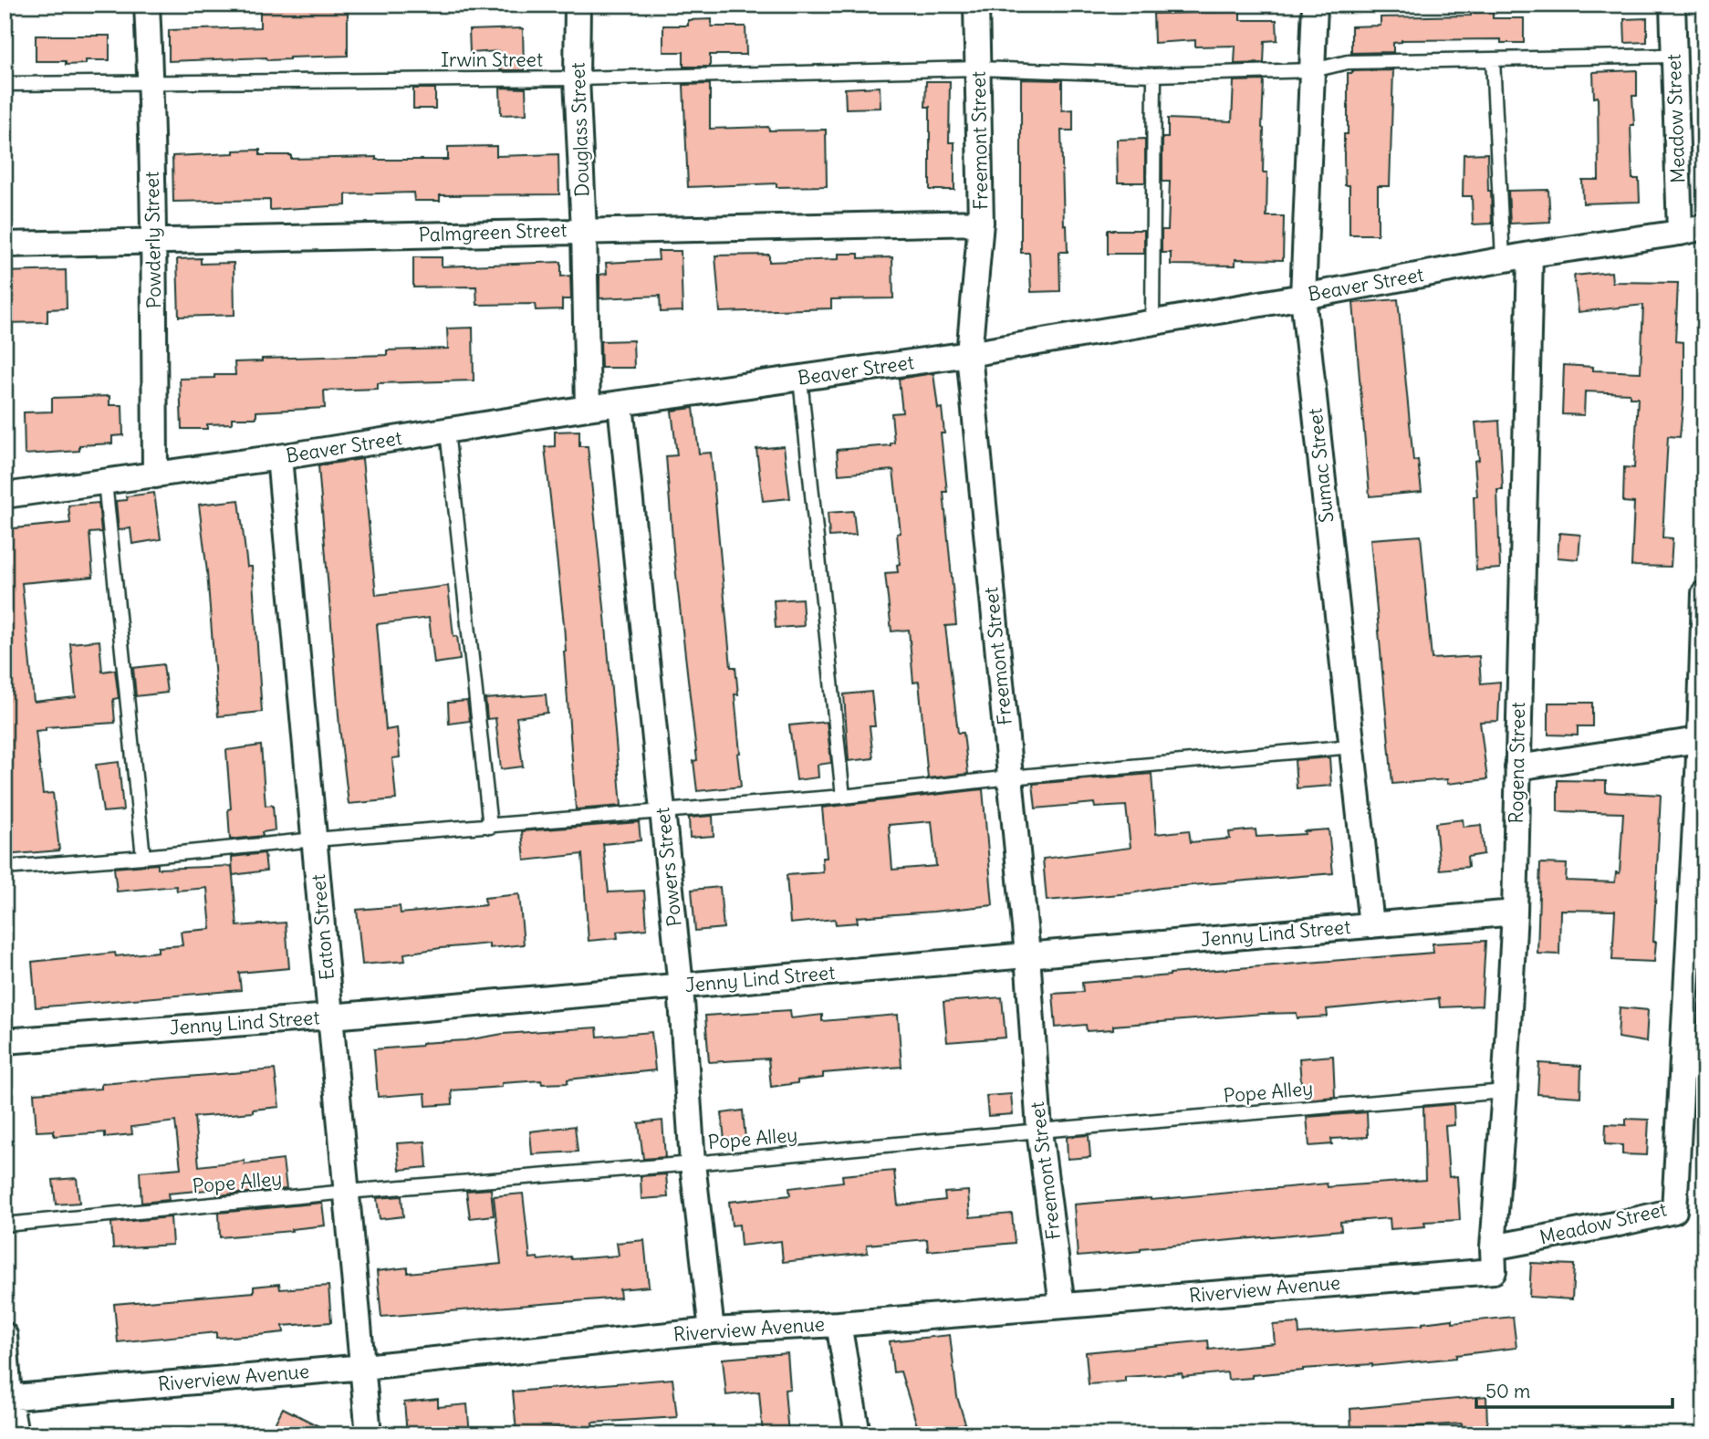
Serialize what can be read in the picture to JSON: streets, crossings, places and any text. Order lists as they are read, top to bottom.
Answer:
{
  "streets": {
    "street": [
      "Meadow Street",
      "Douglass Street",
      "Freemont Street",
      "Palmgreen Street",
      "Powderly Street",
      "Beaver Street",
      "Sumac Street",
      "Rogena Street",
      "Powers Street",
      "Eaton Street",
      "Jenny Lind Street",
      "Riverview Avenue"
    ],
    "lane": ["Irwin Street", "Pope Alley"]
  },
  "crossings": [
    ["Irwin Street", "Meadow Street"],
    ["Irwin Street", "Douglass Street"],
    ["Irwin Street", "Freemont Street"],
    ["Irwin Street", "Powderly Street"],
    ["Irwin Street", "Sumac Street"],
    ["Meadow Street", "Beaver Street"],
    ["Meadow Street", "Rogena Street"],
    ["Meadow Street", "Riverview Avenue"],
    ["Douglass Street", "Palmgreen Street"],
    ["Douglass Street", "Beaver Street"],
    ["Freemont Street", "Palmgreen Street"],
    ["Freemont Street", "Beaver Street"],
    ["Freemont Street", "Jenny Lind Street"],
    ["Freemont Street", "Pope Alley"],
    ["Freemont Street", "Riverview Avenue"],
    ["Palmgreen Street", "Powderly Street"],
    ["Powderly Street", "Beaver Street"],
    ["Beaver Street", "Sumac Street"],
    ["Beaver Street", "Rogena Street"],
    ["Beaver Street", "Powers Street"],
    ["Beaver Street", "Eaton Street"],
    ["Sumac Street", "Jenny Lind Street"],
    ["Rogena Street", "Jenny Lind Street"],
    ["Rogena Street", "Pope Alley"],
    ["Rogena Street", "Riverview Avenue"],
    ["Powers Street", "Jenny Lind Street"],
    ["Powers Street", "Pope Alley"],
    ["Powers Street", "Riverview Avenue"],
    ["Eaton Street", "Jenny Lind Street"],
    ["Eaton Street", "Pope Alley"],
    ["Eaton Street", "Riverview Avenue"]
  ],
  "scale_bar": "50 m"
}
